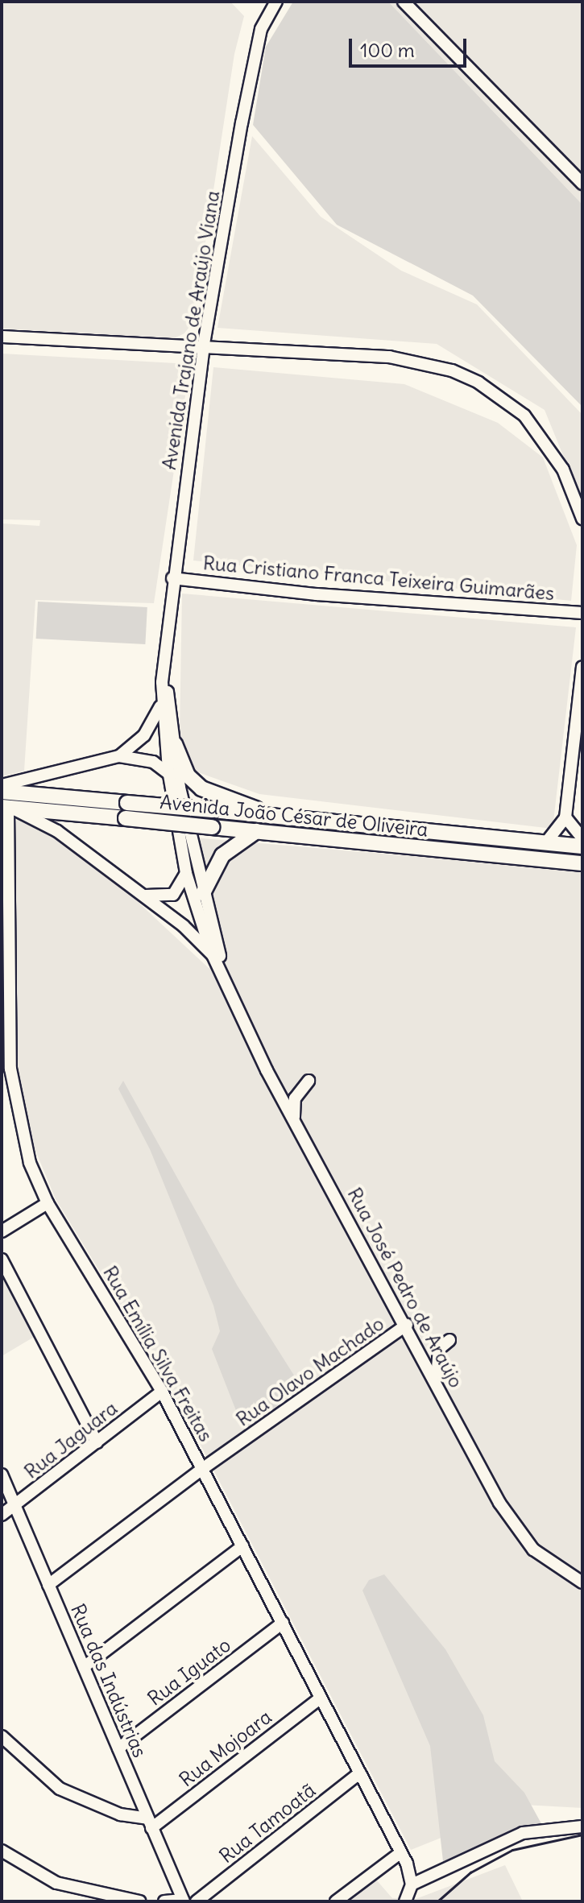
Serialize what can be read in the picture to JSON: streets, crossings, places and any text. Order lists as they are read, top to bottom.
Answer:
{
  "streets": {
    "main road": ["Avenida João César de Oliveira"],
    "street": [
      "Avenida Trajano de Araújo Viana",
      "Rua Cristiano Franca Teixeira Guimarães",
      "Rua José Pedro de Araújo",
      "Rua Emília Silva Freitas",
      "Rua Olavo Machado",
      "Rua Jaguara",
      "Rua Iguato",
      "Rua das Indústrias",
      "Rua Mojoara",
      "Rua Tamoatã"
    ]
  },
  "crossings": [
    ["Avenida Trajano de Araújo Viana", "Rua Cristiano Franca Teixeira Guimarães"],
    ["Avenida Trajano de Araújo Viana", "Rua José Pedro de Araújo"],
    ["Avenida João César de Oliveira", "Rua José Pedro de Araújo"],
    ["Avenida João César de Oliveira", "Rua Emília Silva Freitas"],
    ["Rua José Pedro de Araújo", "Rua Emília Silva Freitas"],
    ["Rua José Pedro de Araújo", "Rua Olavo Machado"],
    ["Rua Emília Silva Freitas", "Rua Olavo Machado"],
    ["Rua Emília Silva Freitas", "Rua Jaguara"],
    ["Rua Emília Silva Freitas", "Rua Iguato"],
    ["Rua Emília Silva Freitas", "Rua Mojoara"],
    ["Rua Emília Silva Freitas", "Rua Tamoatã"],
    ["Rua Olavo Machado", "Rua das Indústrias"],
    ["Rua Jaguara", "Rua das Indústrias"],
    ["Rua Iguato", "Rua das Indústrias"],
    ["Rua das Indústrias", "Rua Mojoara"]
  ],
  "scale_bar": "100 m"
}
